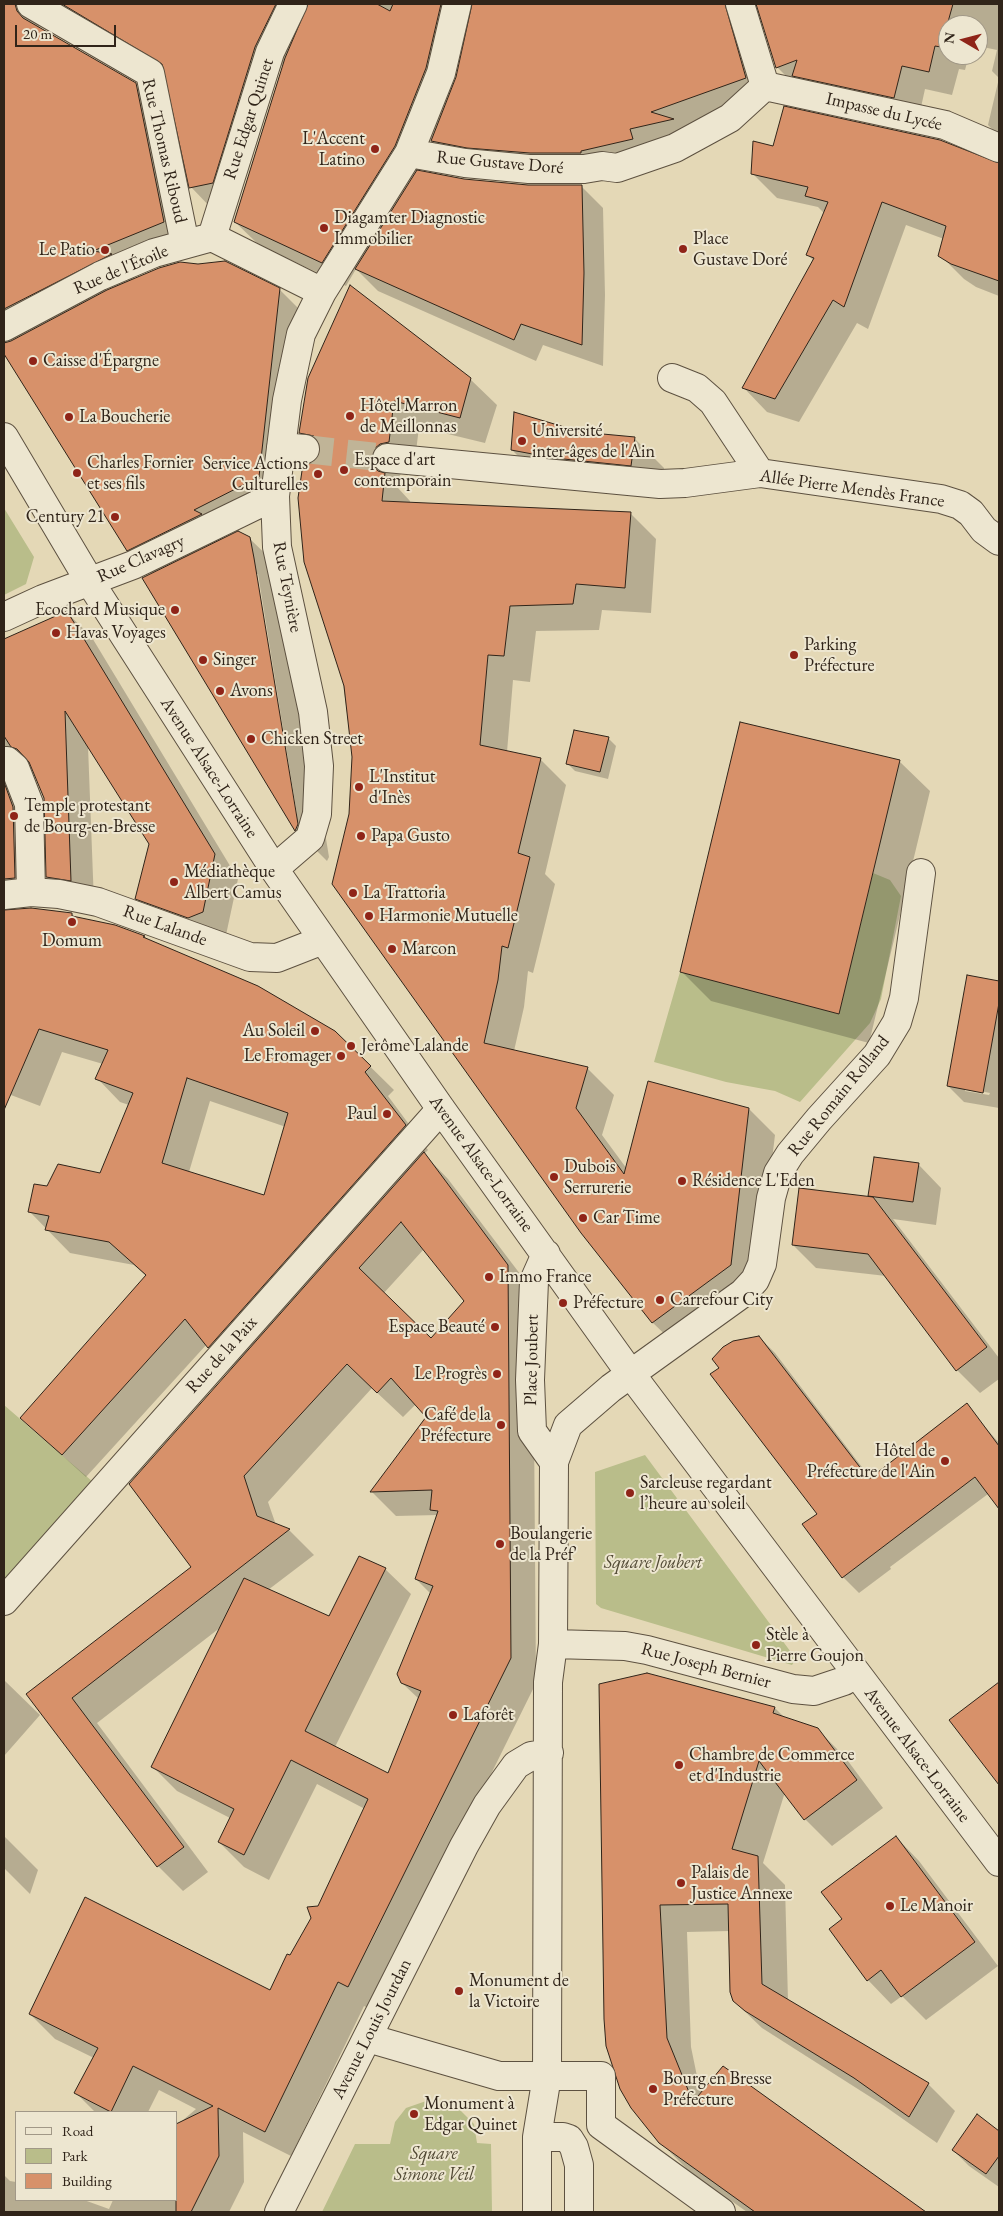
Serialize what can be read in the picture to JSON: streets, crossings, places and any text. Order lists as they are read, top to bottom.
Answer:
{
  "streets": {
    "street": [
      "Impasse du Lycée",
      "Rue Edgar Quinet",
      "Rue Thomas Riboud",
      "Rue Gustave Doré",
      "Rue de l'Étoile",
      "Allée Pierre Mendès France",
      "Rue Clavagry",
      "Rue Teynière",
      "Avenue Alsace-Lorraine",
      "Rue Lalande",
      "Rue Romain Rolland",
      "Rue de la Paix",
      "Place Joubert",
      "Rue Joseph Bernier",
      "Avenue Louis Jourdan"
    ]
  },
  "crossings": [
    ["Impasse du Lycée", "Rue Gustave Doré"],
    ["Rue Edgar Quinet", "Rue de l'Étoile"],
    ["Rue Thomas Riboud", "Rue de l'Étoile"],
    ["Rue Gustave Doré", "Rue Teynière"],
    ["Rue Clavagry", "Rue Teynière"],
    ["Rue Clavagry", "Avenue Alsace-Lorraine"],
    ["Rue Teynière", "Avenue Alsace-Lorraine"],
    ["Avenue Alsace-Lorraine", "Rue Lalande"],
    ["Avenue Alsace-Lorraine", "Rue Romain Rolland"],
    ["Avenue Alsace-Lorraine", "Rue de la Paix"],
    ["Avenue Alsace-Lorraine", "Place Joubert"],
    ["Avenue Alsace-Lorraine", "Rue Joseph Bernier"]
  ],
  "parks": ["Square Joubert", "Square Simone Veil"],
  "places": [
    "L'Accent Latino",
    "Diagamter Diagnostic Immobilier",
    "Place Gustave Doré",
    "Le Patio",
    "Caisse d'Épargne",
    "Hôtel Marron de Meillonnas",
    "La Boucherie",
    "Université inter-âges de l'Ain",
    "Espace d'art contemporain",
    "Charles Fornier et ses fils",
    "Service Actions Culturelles",
    "Century 21",
    "Ecochard Musique",
    "Havas Voyages",
    "Parking Préfecture",
    "Singer",
    "Avons",
    "Chicken Street",
    "L'Institut d'Inès",
    "Temple protestant de Bourg-en-Bresse",
    "Papa Gusto",
    "Médiathèque Albert Camus",
    "La Trattoria",
    "Harmonie Mutuelle",
    "Domum",
    "Marcon",
    "Au Soleil",
    "Jerôme Lalande",
    "Le Fromager",
    "Paul",
    "Dubois Serrurerie",
    "Résidence L'Eden",
    "Car Time",
    "Immo France",
    "Carrefour City",
    "Préfecture",
    "Espace Beauté",
    "Le Progrès",
    "Café de la Préfecture",
    "Hôtel de Préfecture de l'Ain",
    "Sarcleuse regardant l’heure au soleil",
    "Boulangerie de la Préf'",
    "Stèle à Pierre Goujon",
    "Laforêt",
    "Chambre de Commerce et d'Industrie",
    "Palais de Justice Annexe",
    "Le Manoir",
    "Monument de la Victoire",
    "Bourg en Bresse Préfecture",
    "Monument à Edgar Quinet"
  ],
  "legend": ["Road", "Park", "Building"],
  "scale_bar": "20 m",
  "north": "left"
}
